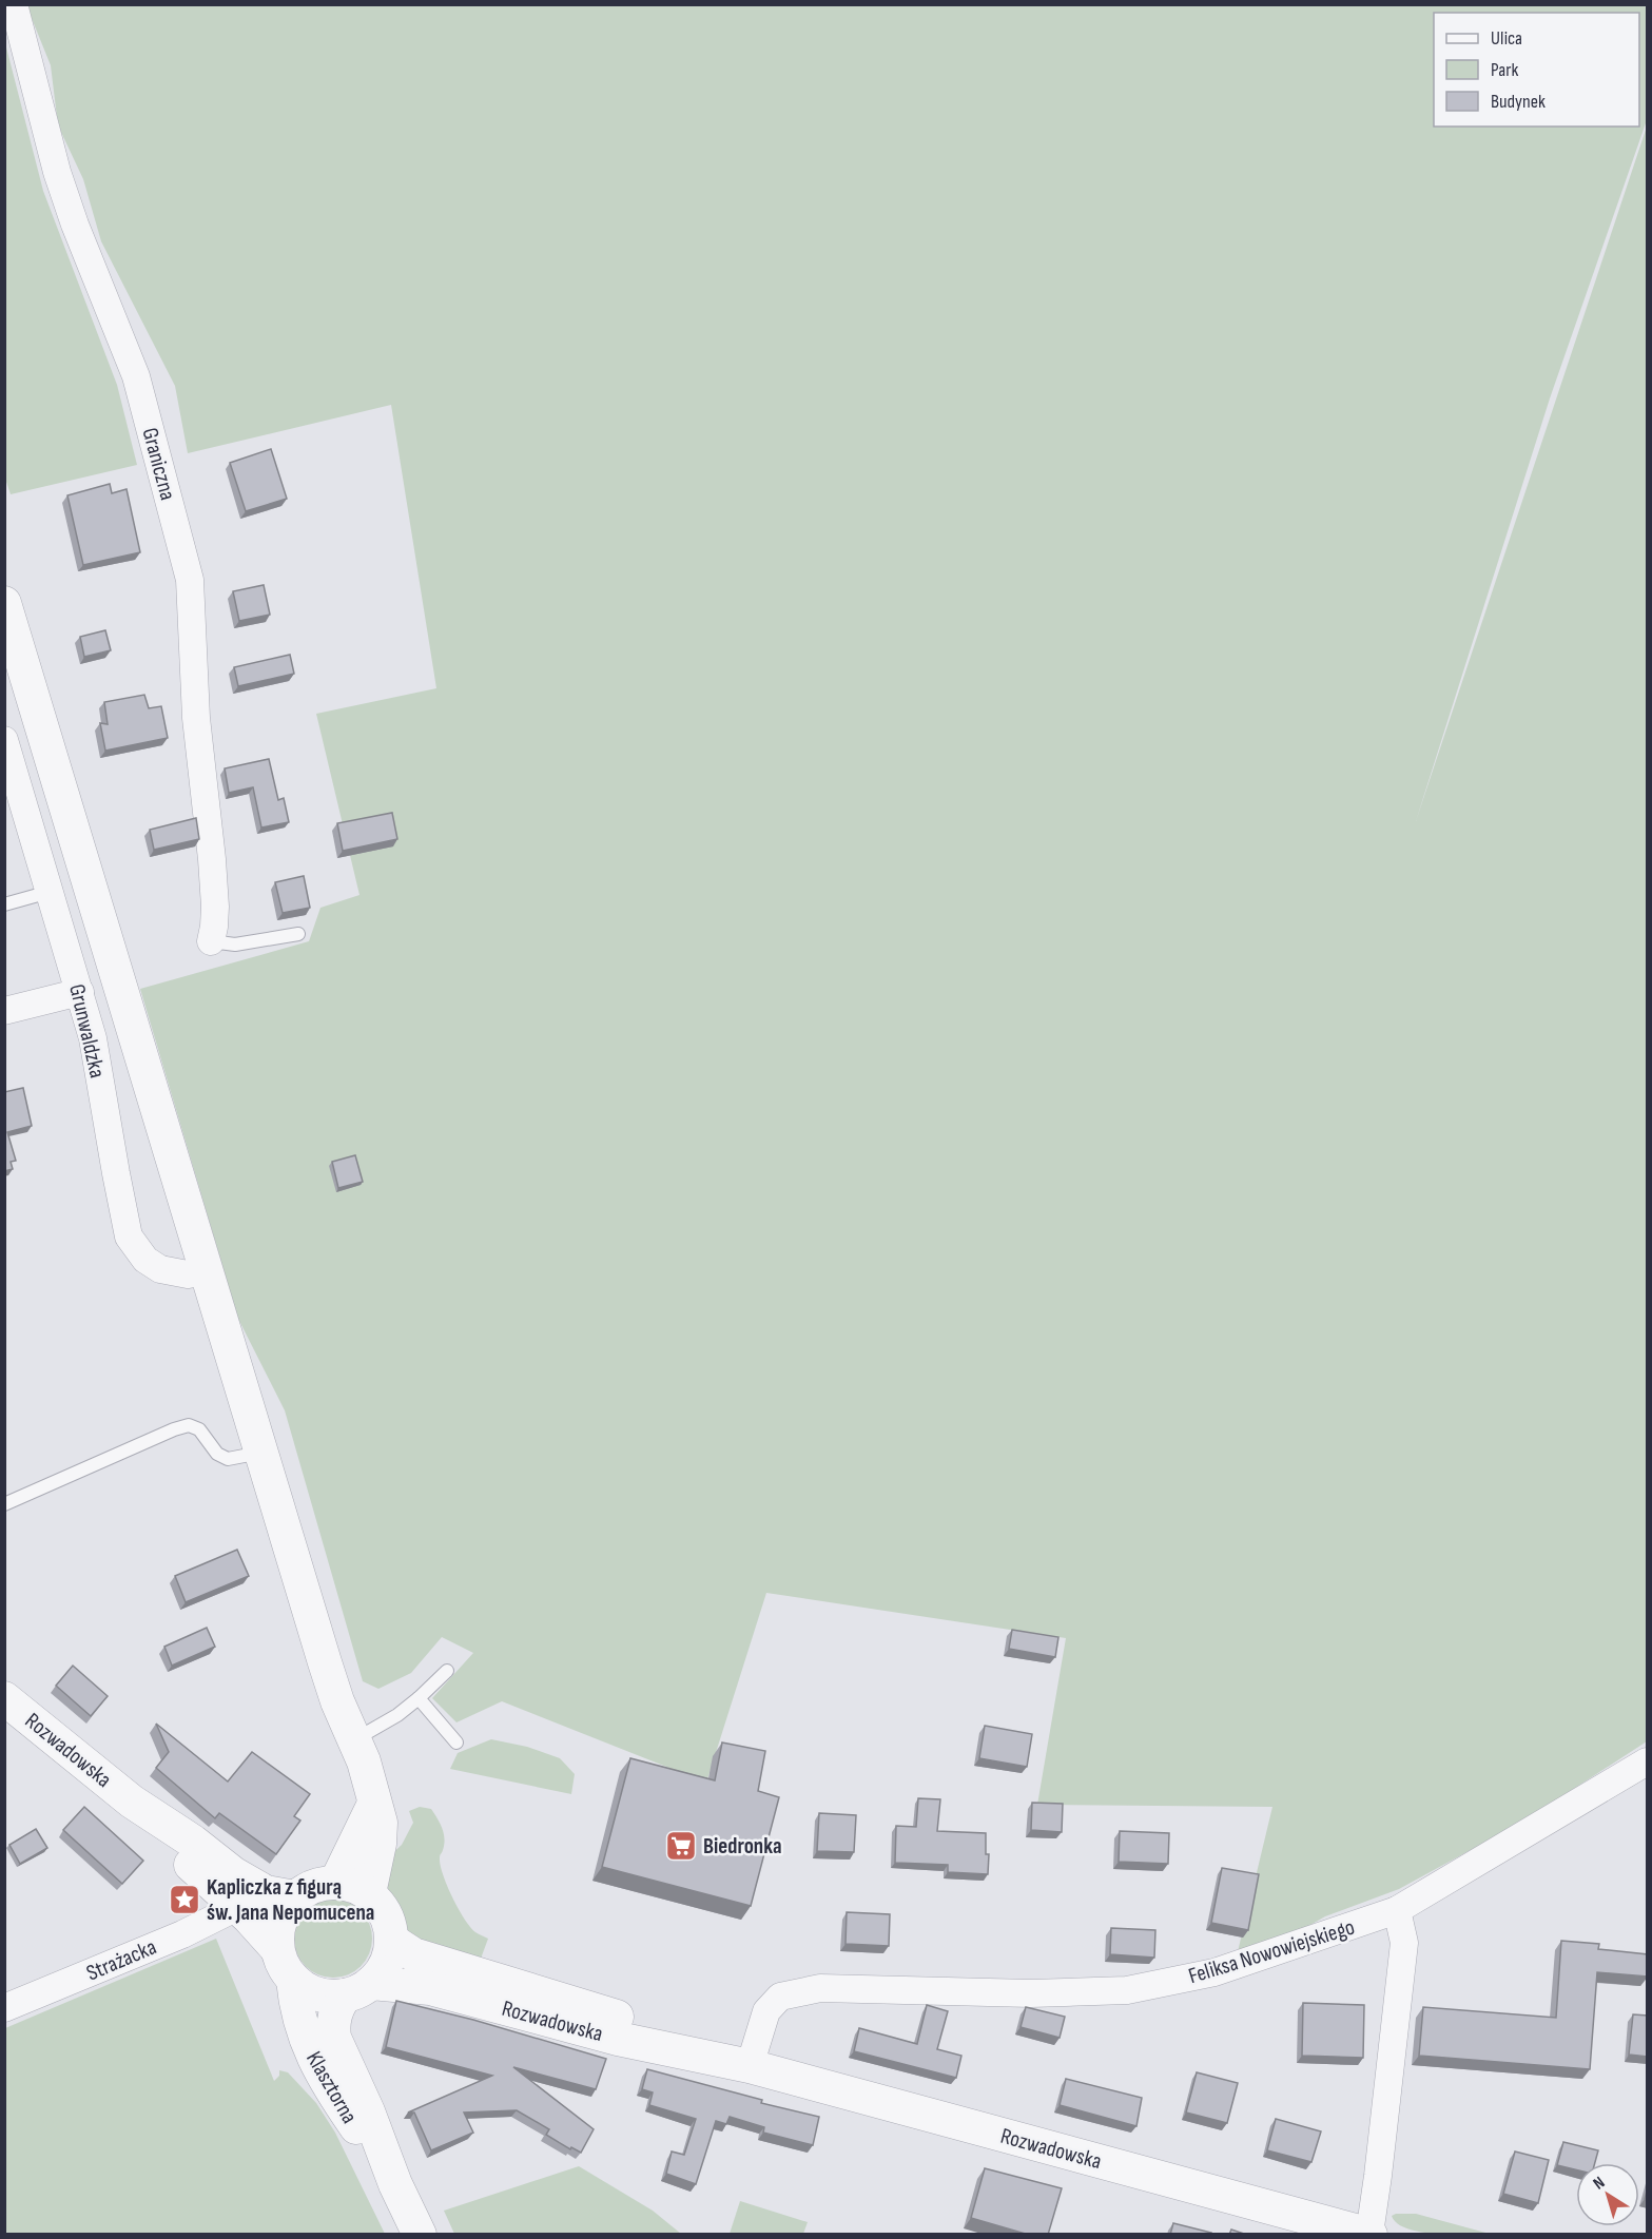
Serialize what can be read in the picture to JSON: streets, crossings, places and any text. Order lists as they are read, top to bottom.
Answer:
{
  "streets": {
    "street": [
      "Graniczna",
      "Grunwaldzka",
      "Rozwadowska",
      "Feliksa Nowowiejskiego",
      "Strażacka",
      "Klasztorna"
    ]
  },
  "crossings": [
    ["Rozwadowska", "Feliksa Nowowiejskiego"],
    ["Rozwadowska", "Strażacka"],
    ["Rozwadowska", "Klasztorna"]
  ],
  "places": {
    "supermarket": ["Biedronka"],
    "place": ["Kapliczka z figurą św. Jana Nepomucena"]
  },
  "legend": ["Ulica", "Park", "Budynek"],
  "north": "top left"
}
